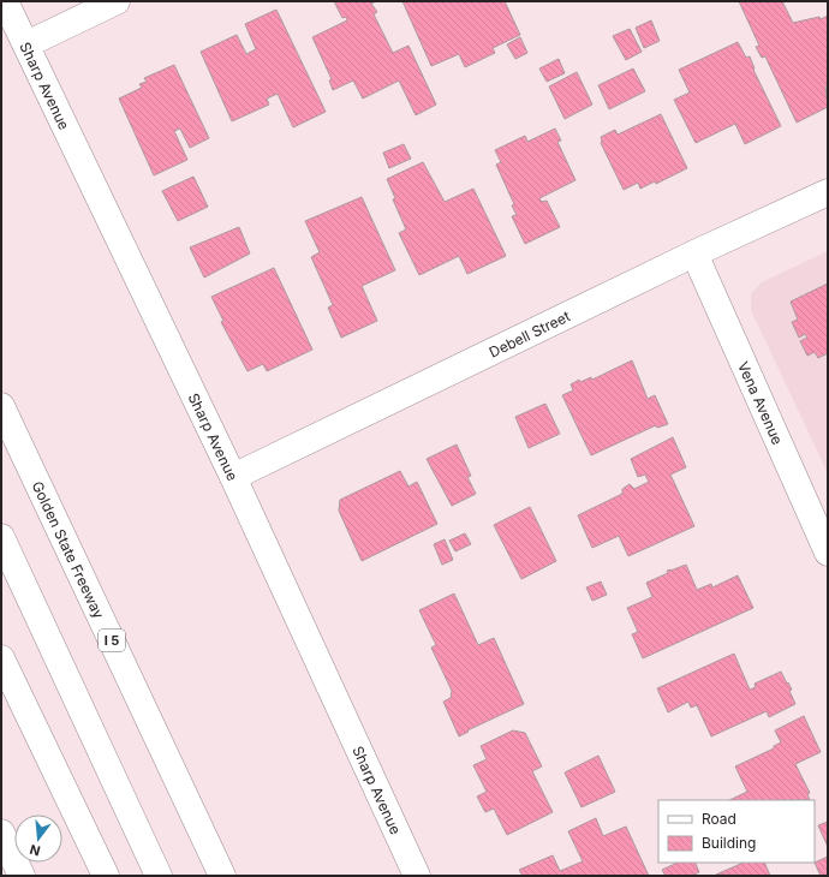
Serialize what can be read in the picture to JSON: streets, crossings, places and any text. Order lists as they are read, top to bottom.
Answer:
{
  "streets": {
    "main road": [
      "Sharp Avenue",
      "Debell Street",
      "Vena Avenue",
      "Golden State Freeway",
      "I 5"
    ]
  },
  "crossings": [
    ["Sharp Avenue", "Debell Street"],
    ["Debell Street", "Vena Avenue"]
  ],
  "legend": ["Road", "Building"],
  "north": "bottom"
}
